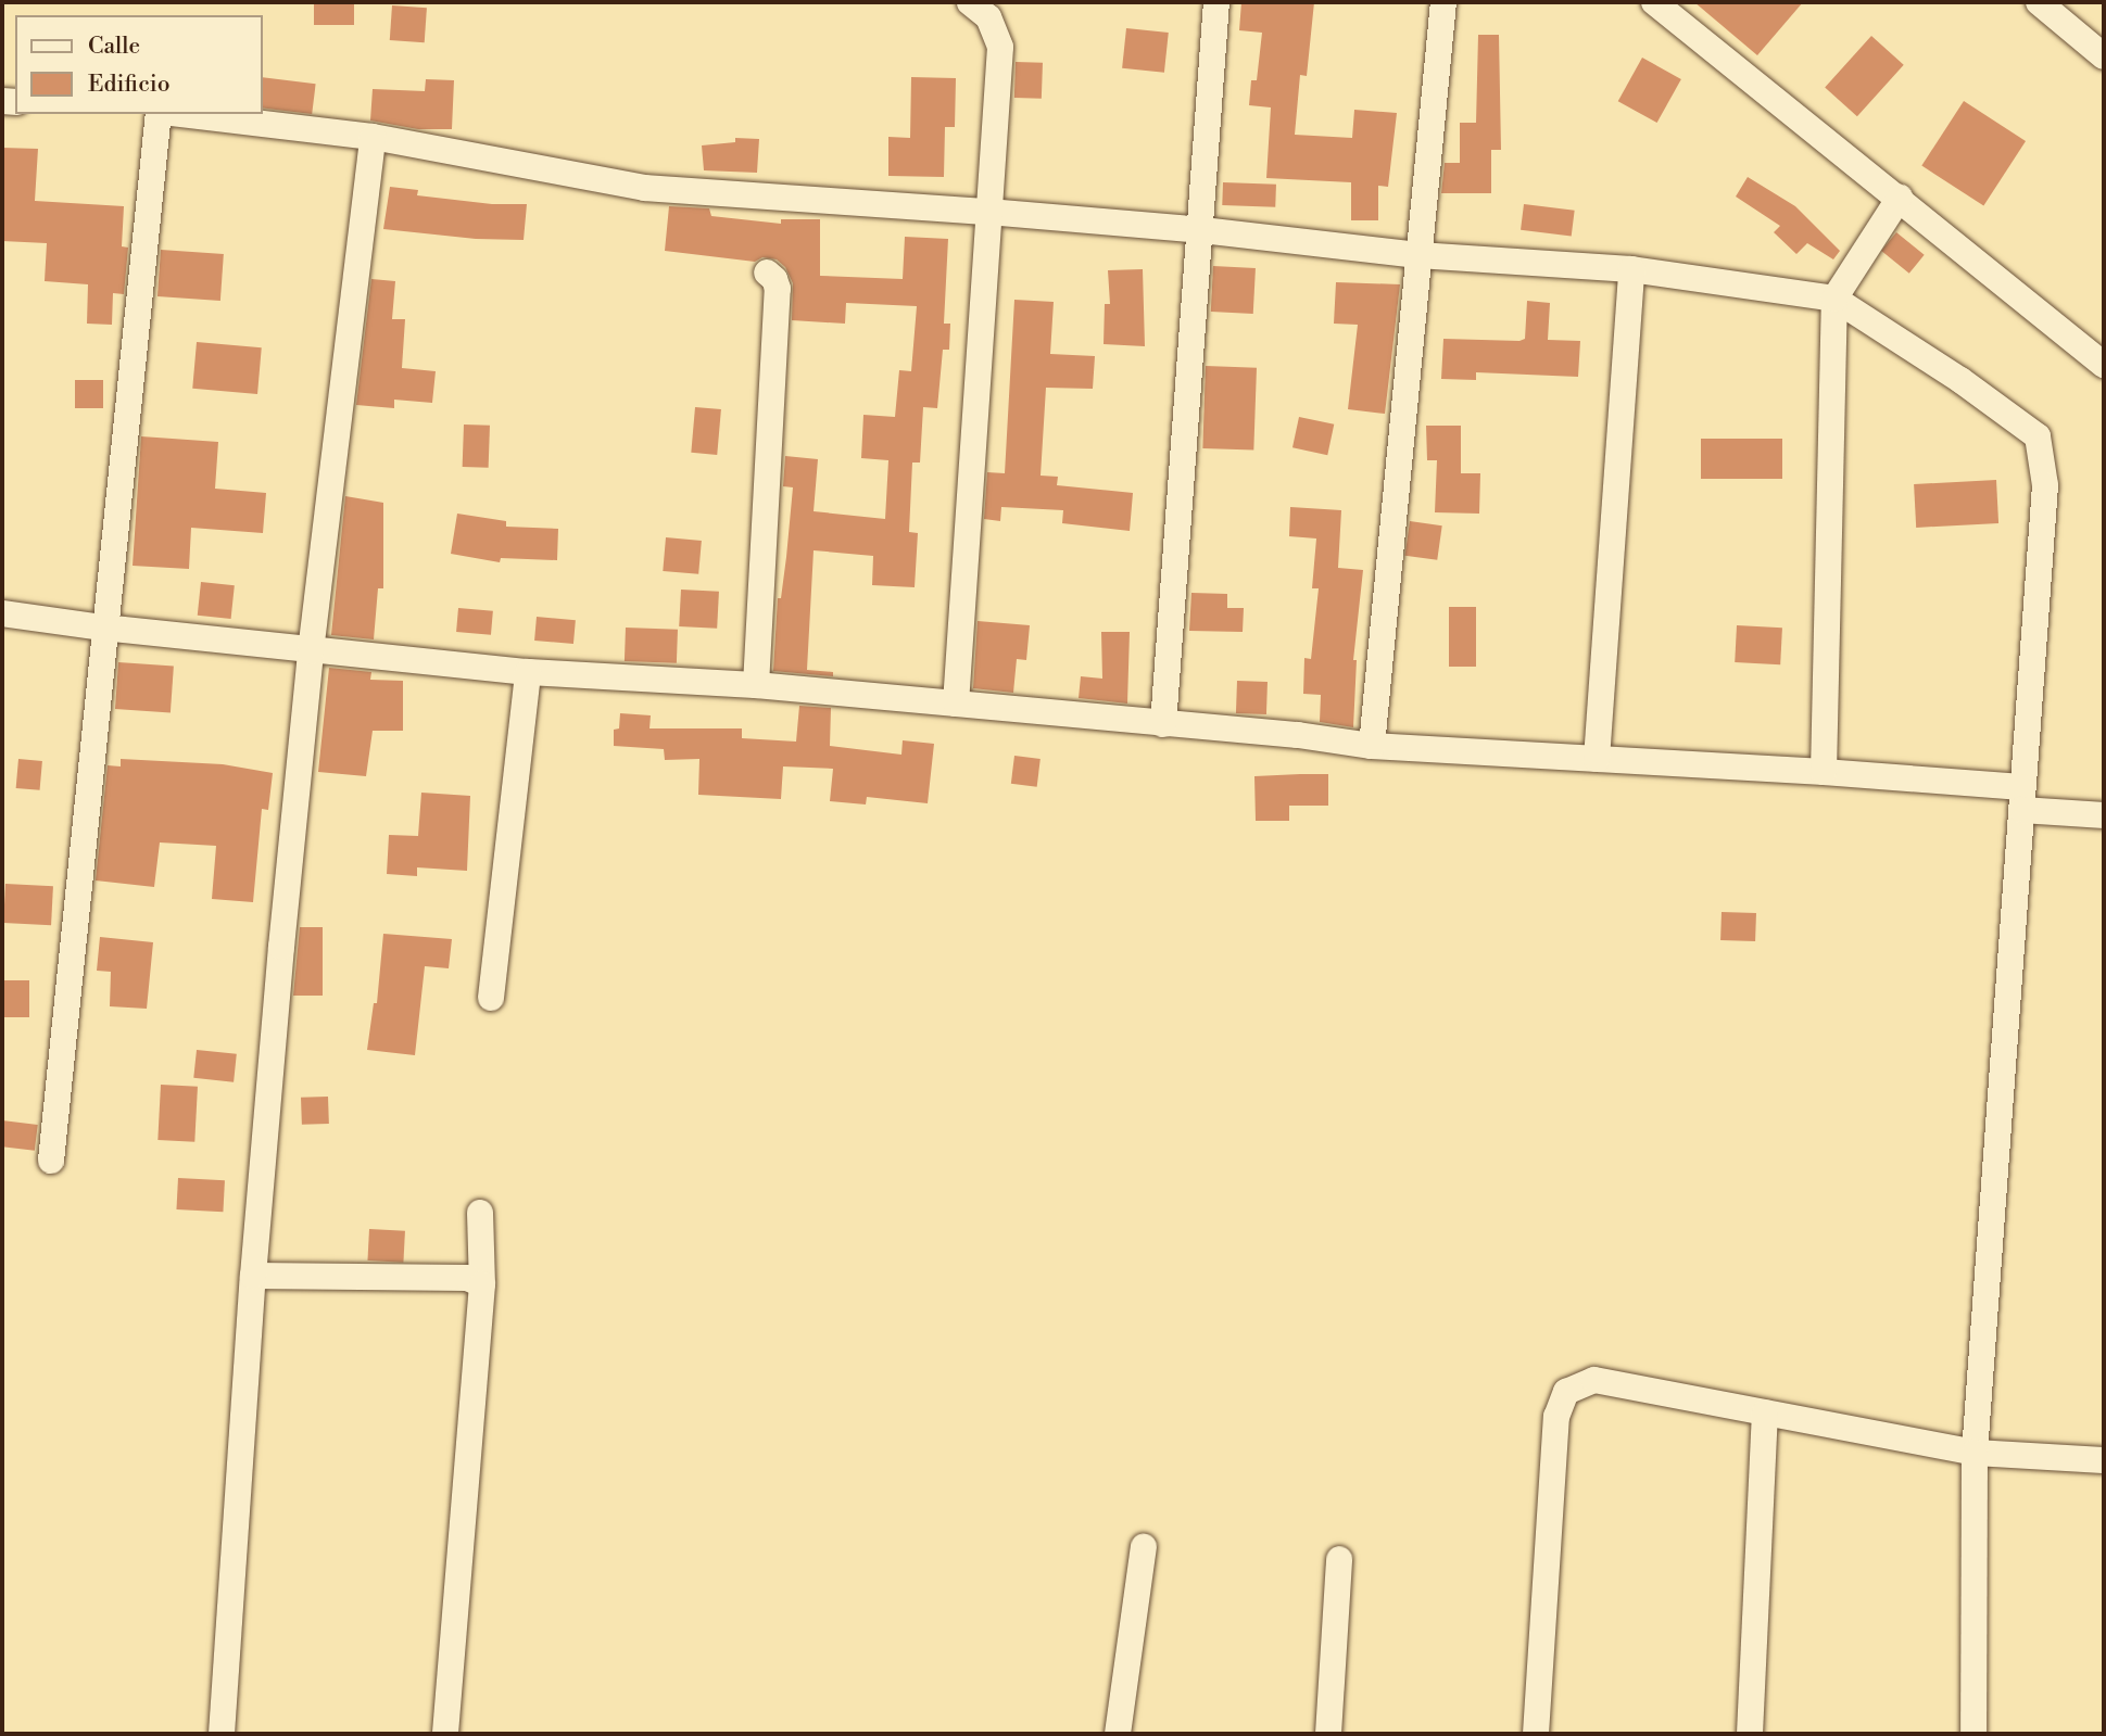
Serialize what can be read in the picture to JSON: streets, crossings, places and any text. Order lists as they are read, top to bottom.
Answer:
{
  "legend": ["Calle", "Edificio"]
}
